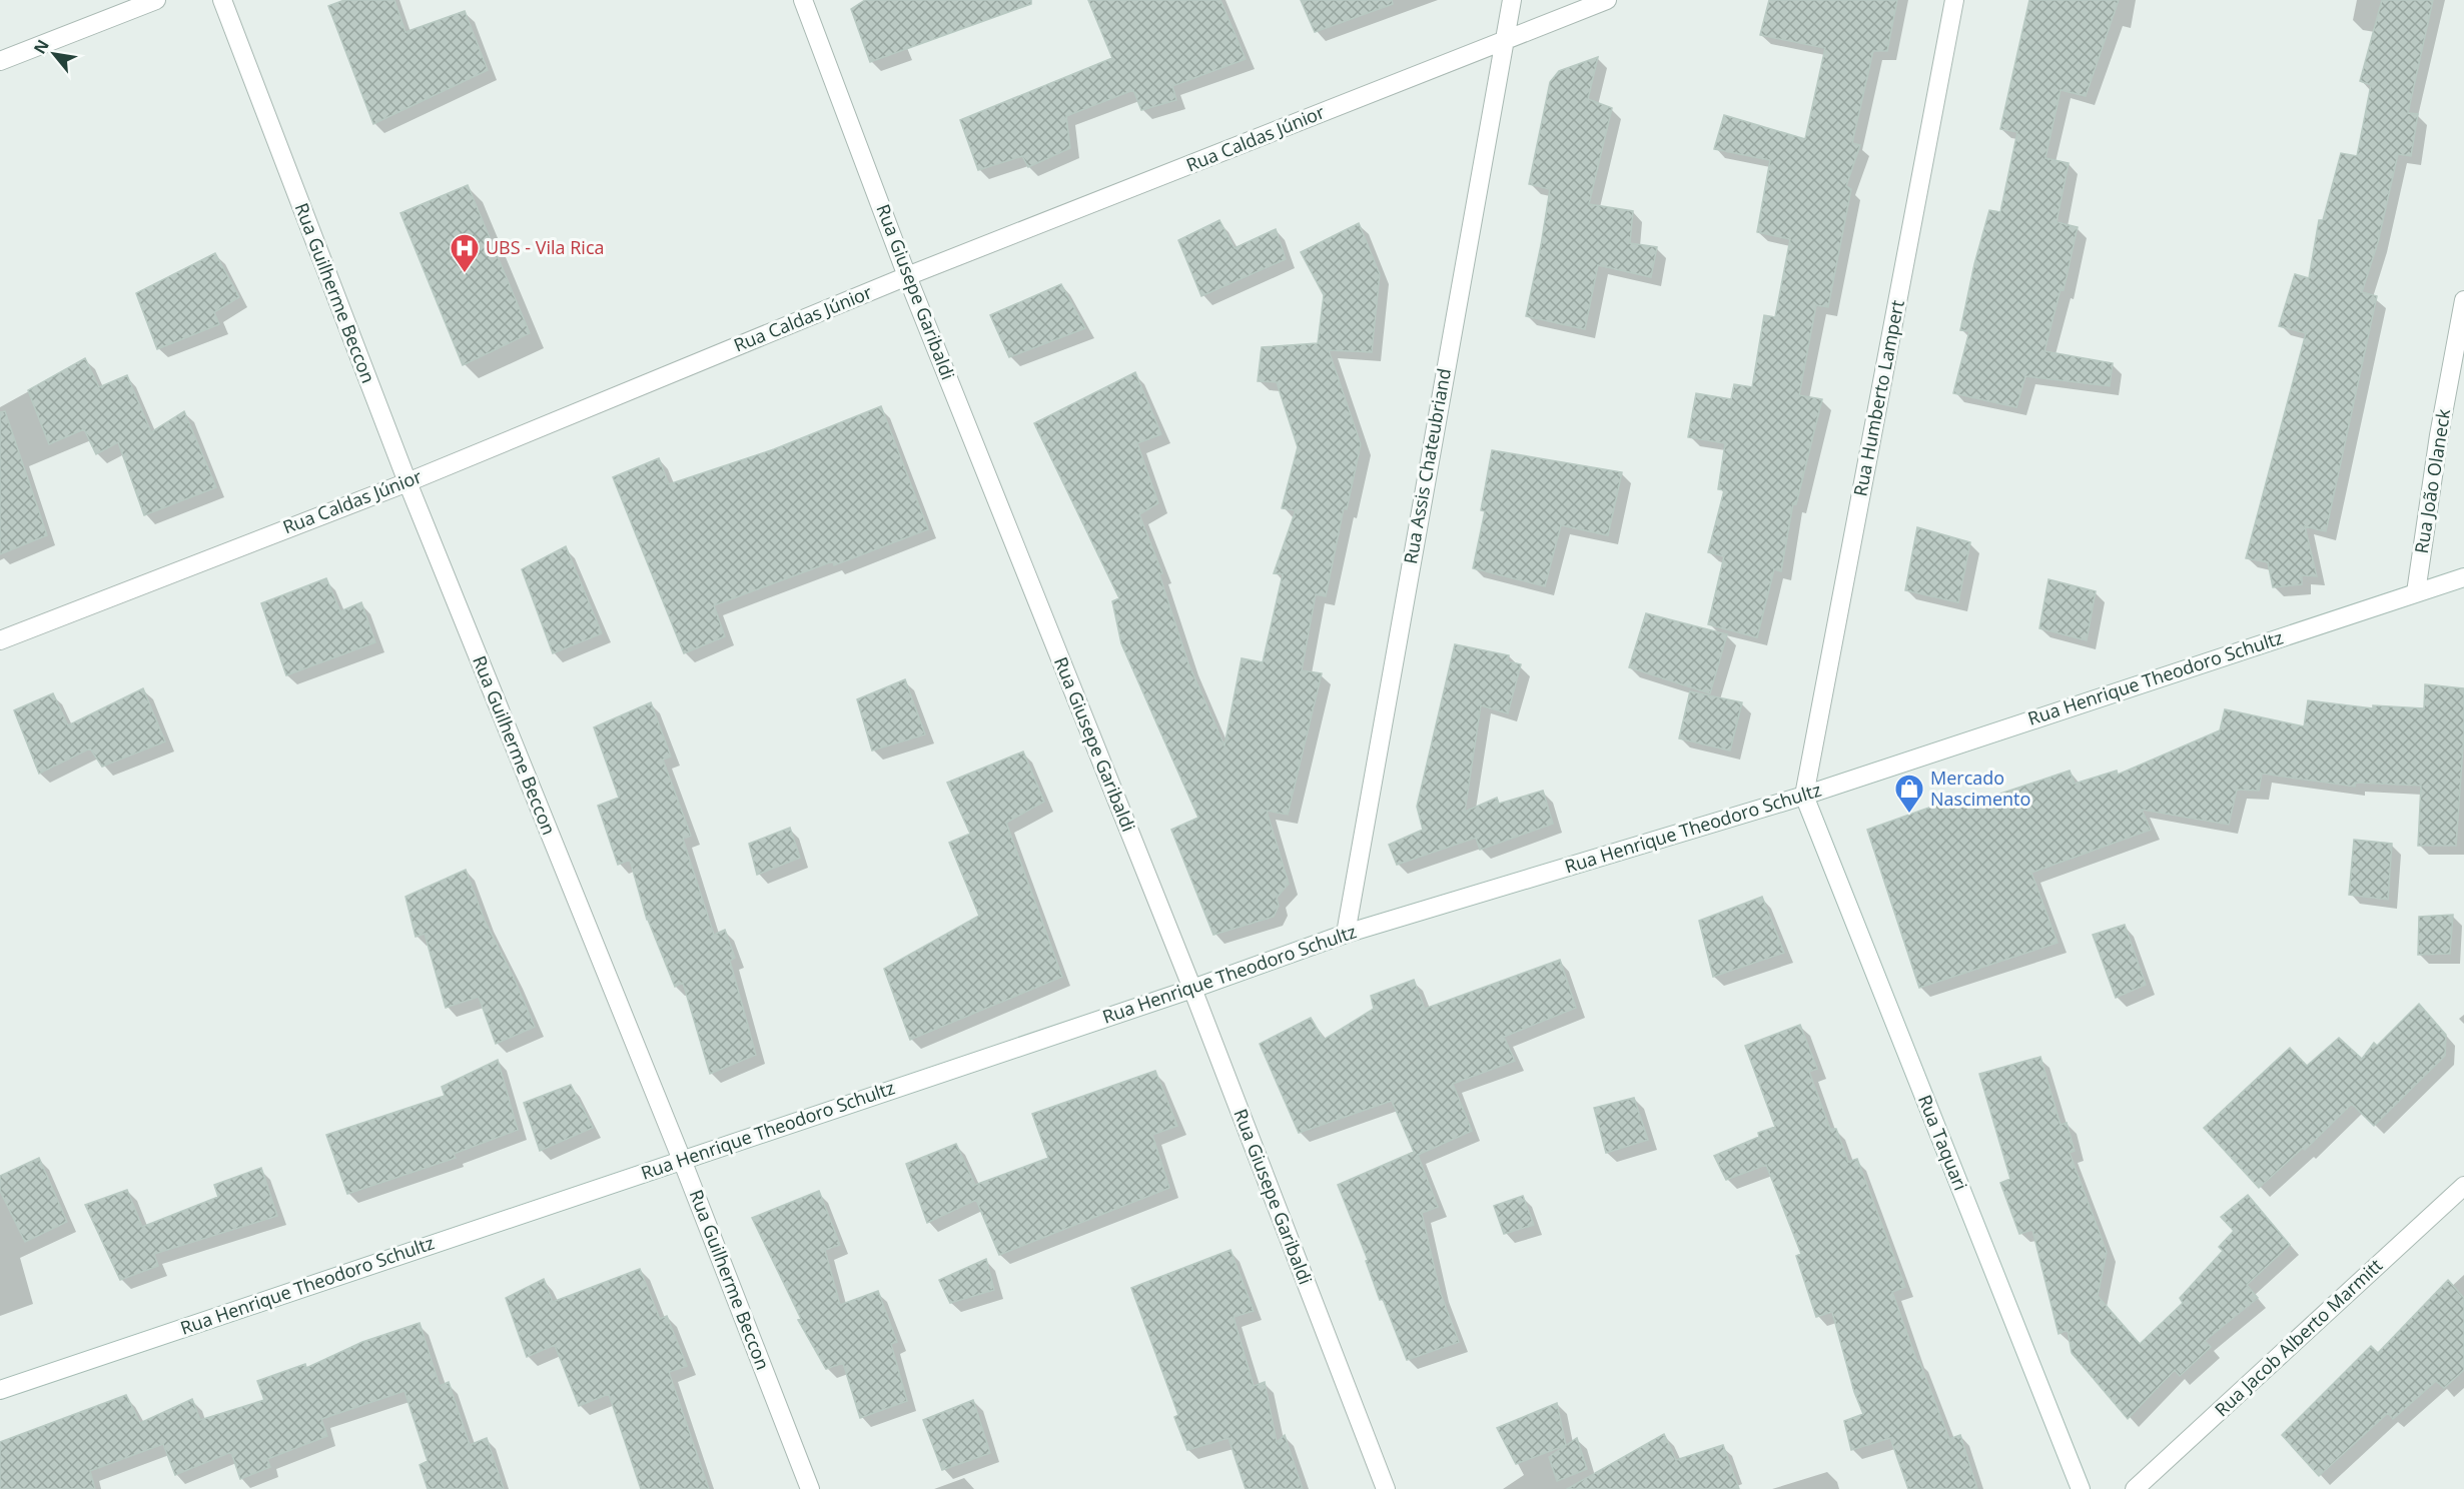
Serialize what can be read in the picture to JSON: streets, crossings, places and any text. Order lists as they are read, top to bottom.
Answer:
{
  "streets": {
    "street": [
      "Rua Caldas Júnior",
      "Rua Giusepe Garibaldi",
      "Rua Guilherme Beccon",
      "Rua Humberto Lampert",
      "Rua Assis Chateubriand",
      "Rua João Olaneck",
      "Rua Henrique Theodoro Schultz",
      "Rua Taquari",
      "Rua Jacob Alberto Marmitt"
    ]
  },
  "crossings": [
    ["Rua Caldas Júnior", "Rua Giusepe Garibaldi"],
    ["Rua Caldas Júnior", "Rua Guilherme Beccon"],
    ["Rua Caldas Júnior", "Rua Assis Chateubriand"],
    ["Rua Giusepe Garibaldi", "Rua Henrique Theodoro Schultz"],
    ["Rua Guilherme Beccon", "Rua Henrique Theodoro Schultz"],
    ["Rua Humberto Lampert", "Rua Henrique Theodoro Schultz"],
    ["Rua Humberto Lampert", "Rua Taquari"],
    ["Rua Assis Chateubriand", "Rua Henrique Theodoro Schultz"],
    ["Rua João Olaneck", "Rua Henrique Theodoro Schultz"],
    ["Rua Henrique Theodoro Schultz", "Rua Taquari"]
  ],
  "places": {
    "hospital": ["UBS - Vila Rica"],
    "shop": ["Mercado Nascimento"]
  },
  "north": "top left"
}
